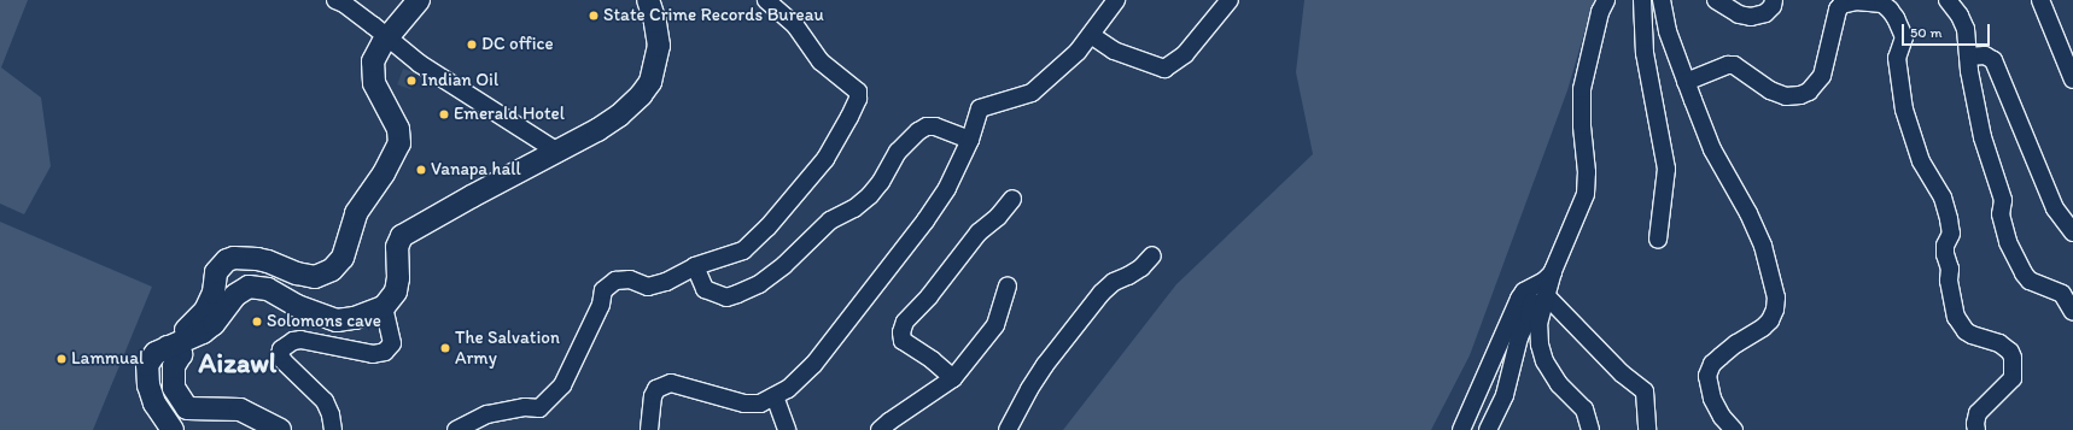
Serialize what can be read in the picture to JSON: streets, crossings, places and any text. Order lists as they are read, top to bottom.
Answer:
{
  "districts": ["Aizawl"],
  "places": [
    "State Crime Records Bureau",
    "DC office",
    "Indian Oil",
    "Emerald Hotel",
    "Vanapa hall",
    "Solomons cave",
    "The Salvation Army",
    "Lammual"
  ],
  "scale_bar": "50 m"
}
